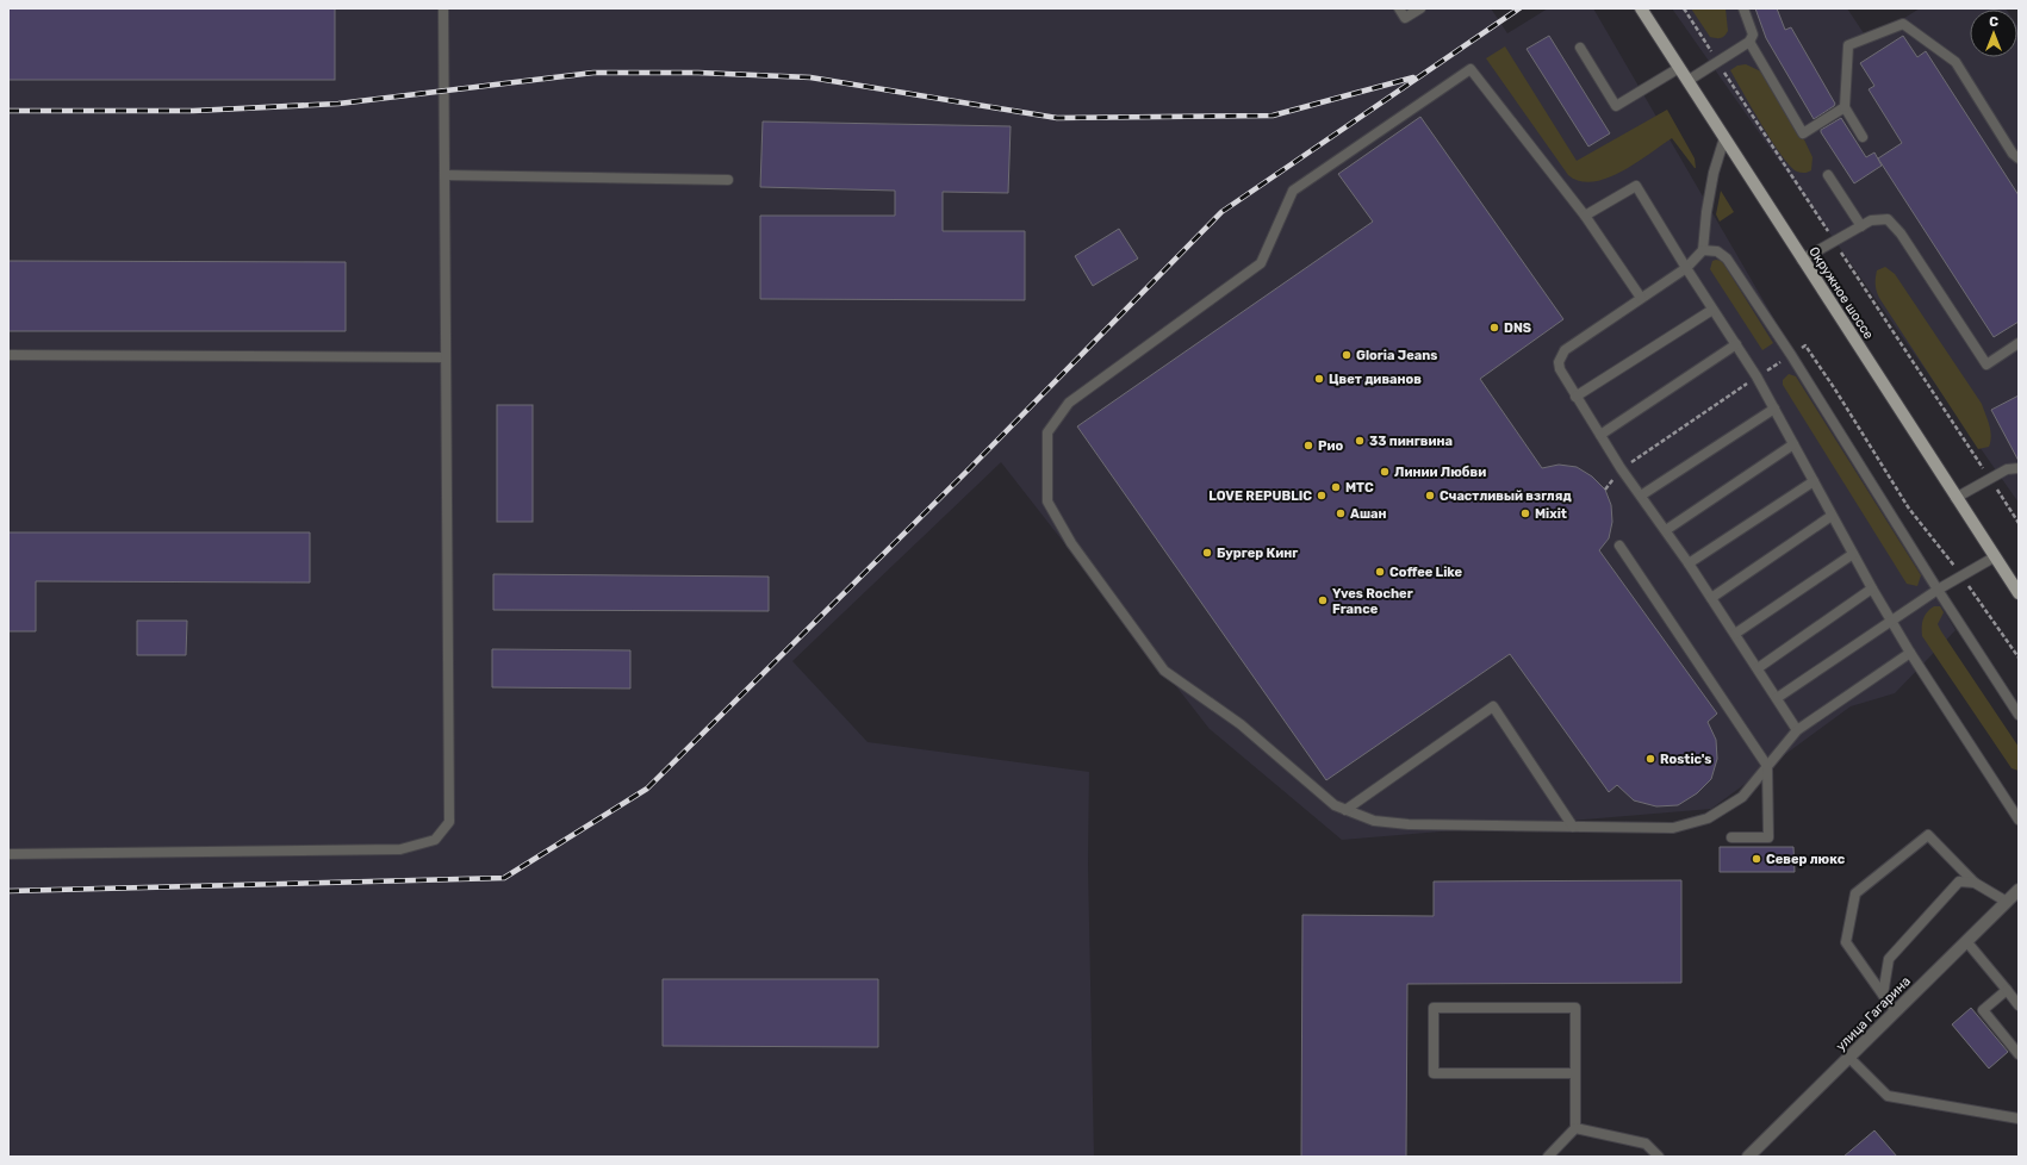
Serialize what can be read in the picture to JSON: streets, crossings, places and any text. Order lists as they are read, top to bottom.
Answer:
{
  "streets": {
    "main road": ["Окружное шоссе"],
    "street": ["улица Гагарина"]
  },
  "places": [
    "DNS",
    "Gloria Jeans",
    "Цвет диванов",
    "33 пингвина",
    "Рио",
    "Линии Любви",
    "МТС",
    "LOVE REPUBLIC",
    "Счастливый взгляд",
    "Ашан",
    "Mixit",
    "Бургер Кинг",
    "Coffee Like",
    "Yves Rocher France",
    "Rostic's",
    "Север люкс"
  ],
  "north": "top"
}
